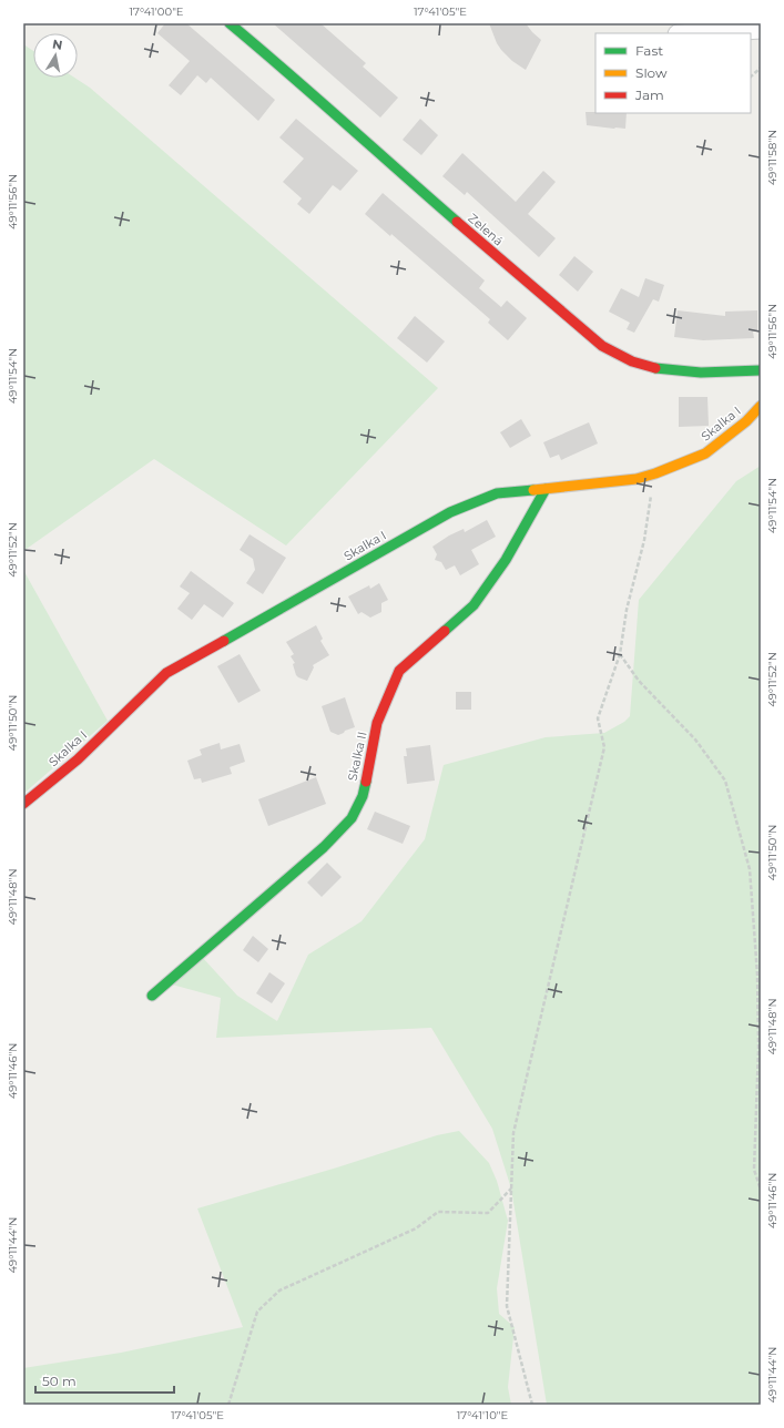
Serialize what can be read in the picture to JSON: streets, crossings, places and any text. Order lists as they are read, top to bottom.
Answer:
{
  "streets": {
    "street": ["Zelená", "Skalka I", "Skalka II"]
  },
  "crossings": [
    ["Skalka I", "Skalka II"]
  ],
  "legend": ["Fast", "Slow", "Jam"],
  "scale_bar": "50 m",
  "north": "top",
  "coordinates": [
    "17°41'00\"E",
    "17°41'05\"E",
    "49°11'58\"N",
    "49°11'56\"N",
    "49°11'54\"N",
    "49°11'52\"N",
    "49°11'50\"N",
    "49°11'48\"N",
    "49°11'46\"N",
    "49°11'44\"N",
    "17°41'10\"E"
  ]
}
